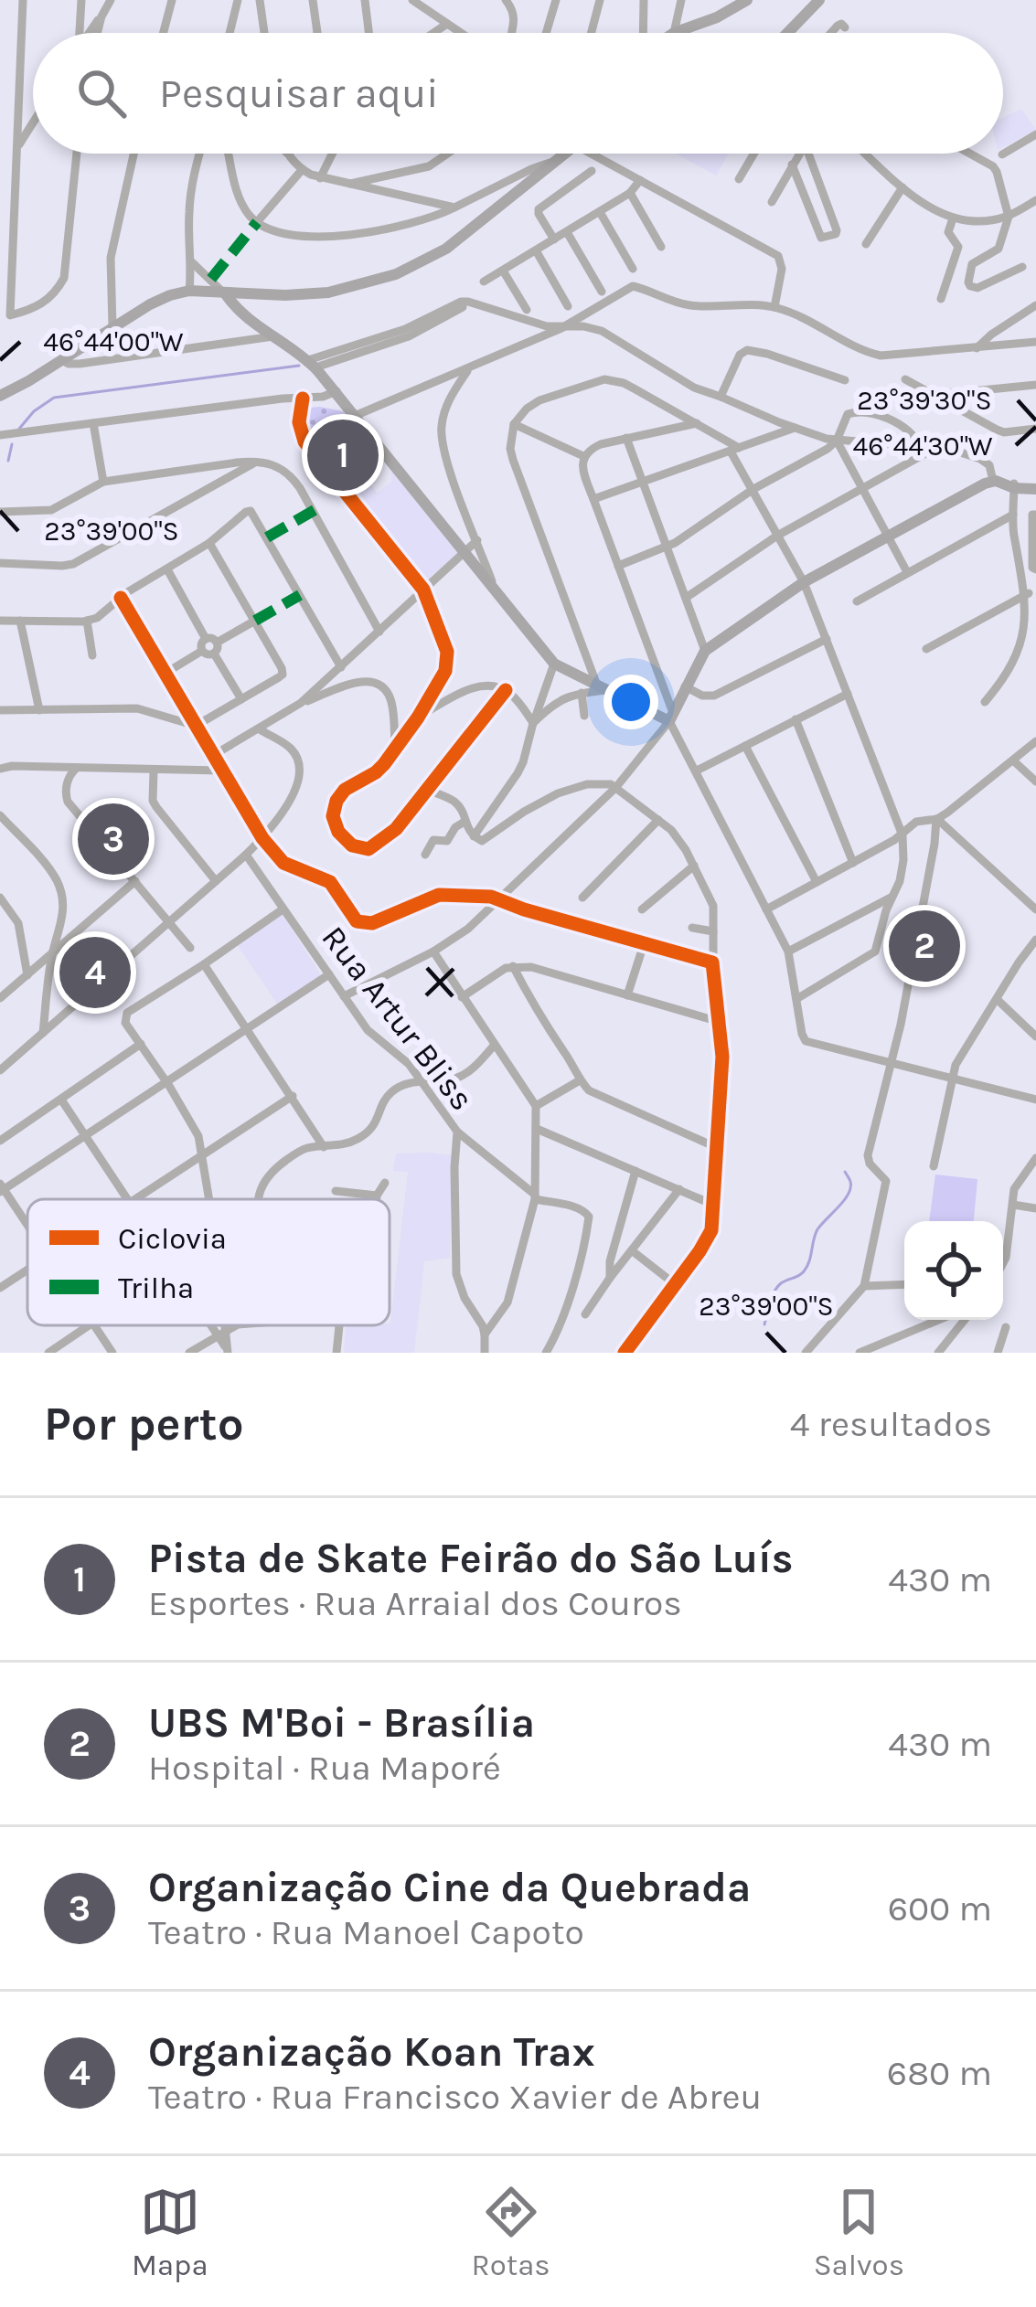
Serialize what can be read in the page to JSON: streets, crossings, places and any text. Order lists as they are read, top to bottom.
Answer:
{
  "streets": {
    "street": ["Rua Artur Bliss"]
  },
  "legend": ["Ciclovia", "Trilha"],
  "page": {
    "search": "Pesquisar aqui",
    "pins": [
      "1",
      "3",
      "2",
      "4"
    ],
    "heading": ["Por perto", "4 resultados"],
    "list": [
      {
        "mark": "1",
        "name": "Pista de Skate Feirão do São Luís",
        "note": "Esportes · Rua Arraial dos Couros",
        "value": "430 m"
      },
      {
        "mark": "2",
        "name": "UBS M'Boi - Brasília",
        "note": "Hospital · Rua Maporé",
        "value": "430 m"
      },
      {
        "mark": "3",
        "name": "Organização Cine da Quebrada",
        "note": "Teatro · Rua Manoel Capoto",
        "value": "600 m"
      },
      {
        "mark": "4",
        "name": "Organização Koan Trax",
        "note": "Teatro · Rua Francisco Xavier de Abreu",
        "value": "680 m"
      }
    ],
    "nav": ["Mapa", "Rotas", "Salvos"]
  },
  "coordinates": [
    "46°44'00\"W",
    "23°39'30\"S",
    "46°44'30\"W",
    "23°39'00\"S"
  ]
}
